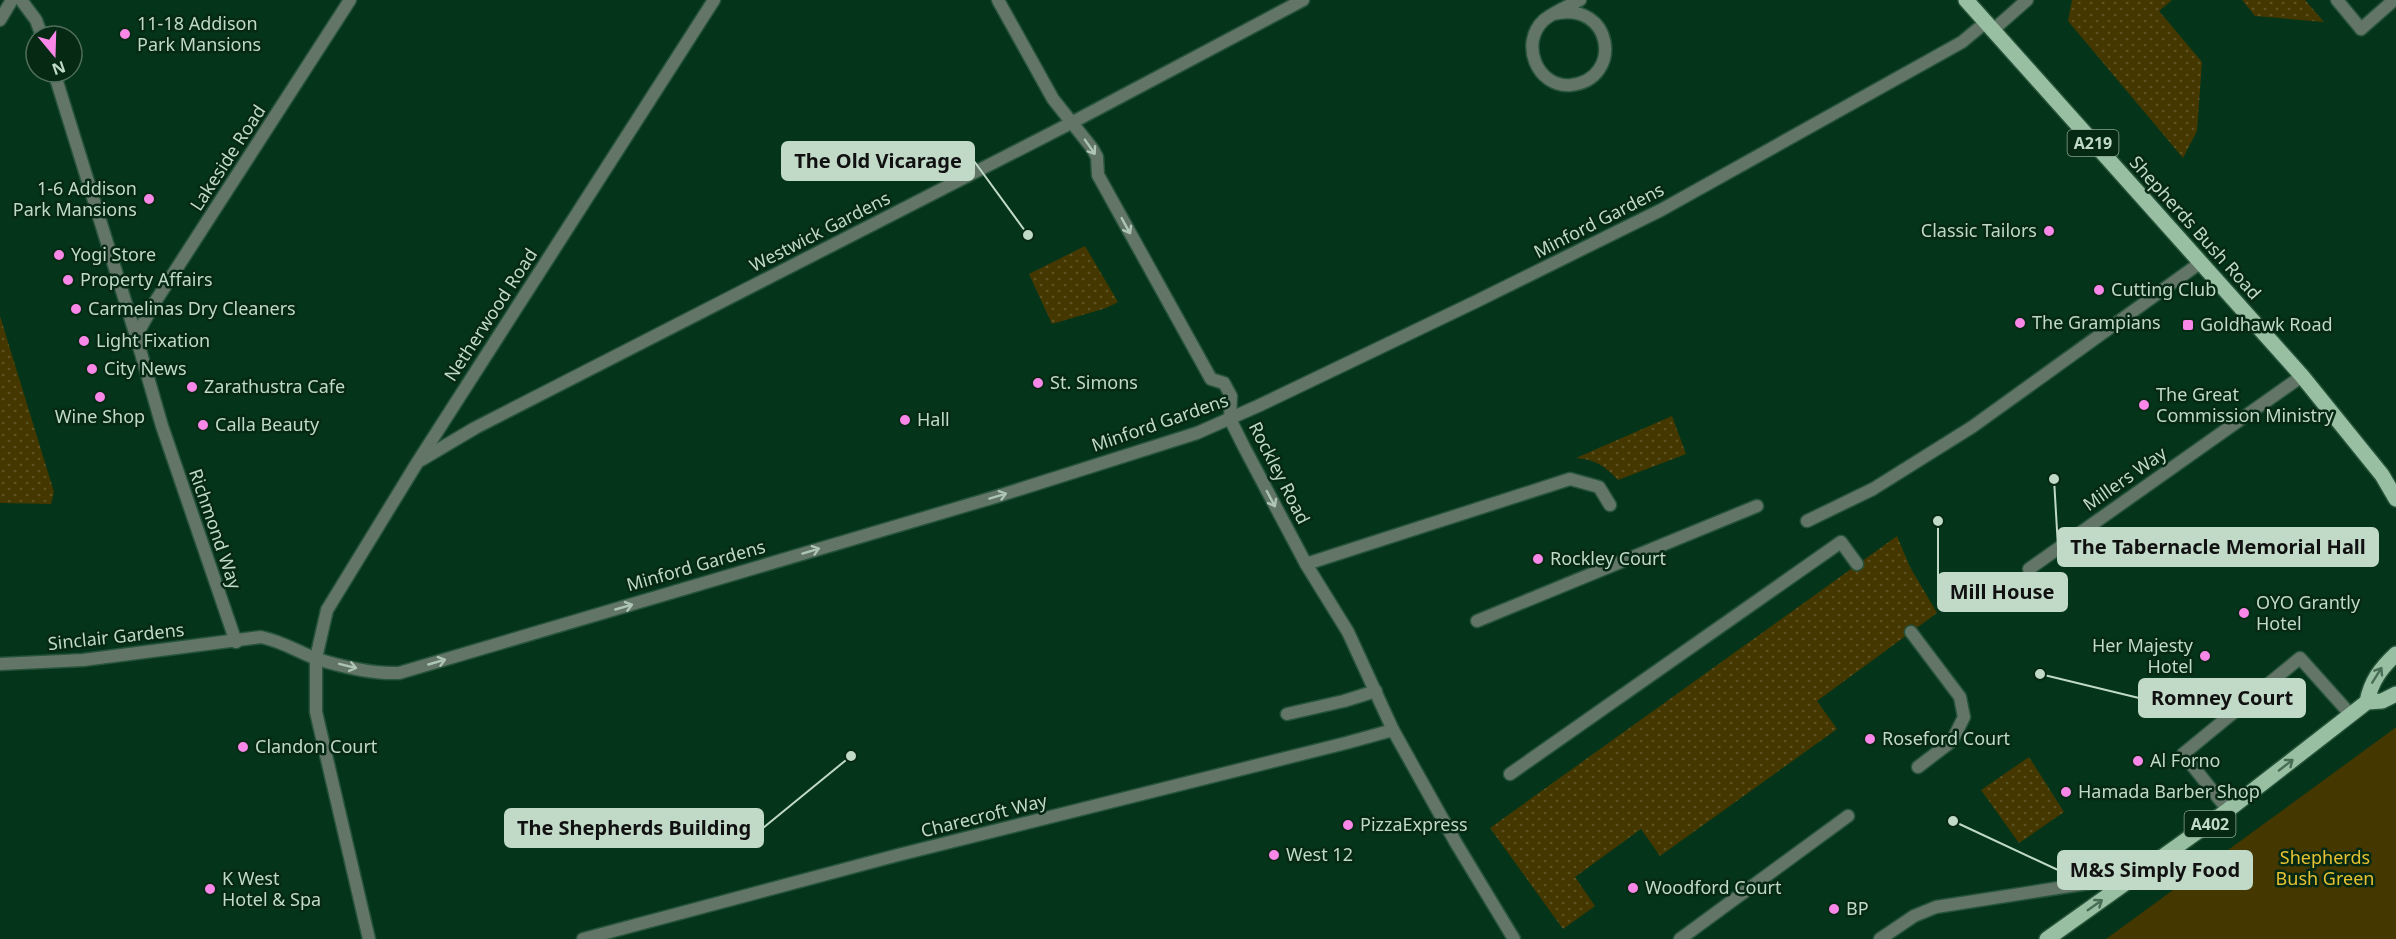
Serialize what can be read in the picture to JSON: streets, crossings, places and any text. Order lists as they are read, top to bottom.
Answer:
{
  "streets": {
    "main road": ["A219", "Shepherds Bush Road", "A402"],
    "street": [
      "Lakeside Road",
      "Minford Gardens",
      "Westwick Gardens",
      "Netherwood Road",
      "Rockley Road",
      "Millers Way",
      "Richmond Way",
      "Sinclair Gardens",
      "Charecroft Way"
    ]
  },
  "crossings": [
    ["A219", "Shepherds Bush Road"],
    ["Lakeside Road", "Richmond Way"],
    ["Minford Gardens", "Shepherds Bush Road"],
    ["Minford Gardens", "Netherwood Road"],
    ["Minford Gardens", "Rockley Road"],
    ["Shepherds Bush Road", "Millers Way"],
    ["Westwick Gardens", "Netherwood Road"],
    ["Westwick Gardens", "Rockley Road"],
    ["Rockley Road", "Charecroft Way"],
    ["Richmond Way", "Sinclair Gardens"]
  ],
  "one_way": ["Minford Gardens", "Rockley Road"],
  "parks": ["Shepherds Bush Green"],
  "places": {
    "other": [
      "11-18 Addison Park Mansions",
      "1-6 Addison Park Mansions",
      "Classic Tailors",
      "The Old Vicarage",
      "Yogi Store",
      "Property Affairs",
      "Cutting Club",
      "Carmelinas Dry Cleaners",
      "The Grampians",
      "Light Fixation",
      "City News",
      "St. Simons",
      "Zarathustra Cafe",
      "Wine Shop",
      "The Great Commission Ministry",
      "Hall",
      "Calla Beauty",
      "The Tabernacle Memorial Hall",
      "Mill House",
      "Rockley Court",
      "OYO Grantly Hotel",
      "Her Majesty Hotel",
      "Romney Court",
      "Roseford Court",
      "Clandon Court",
      "The Shepherds Building",
      "Al Forno",
      "Hamada Barber Shop",
      "M&S Simply Food",
      "PizzaExpress",
      "West 12",
      "Woodford Court",
      "K West Hotel & Spa",
      "BP"
    ],
    "transit": ["Goldhawk Road"]
  },
  "north": "bottom"
}
